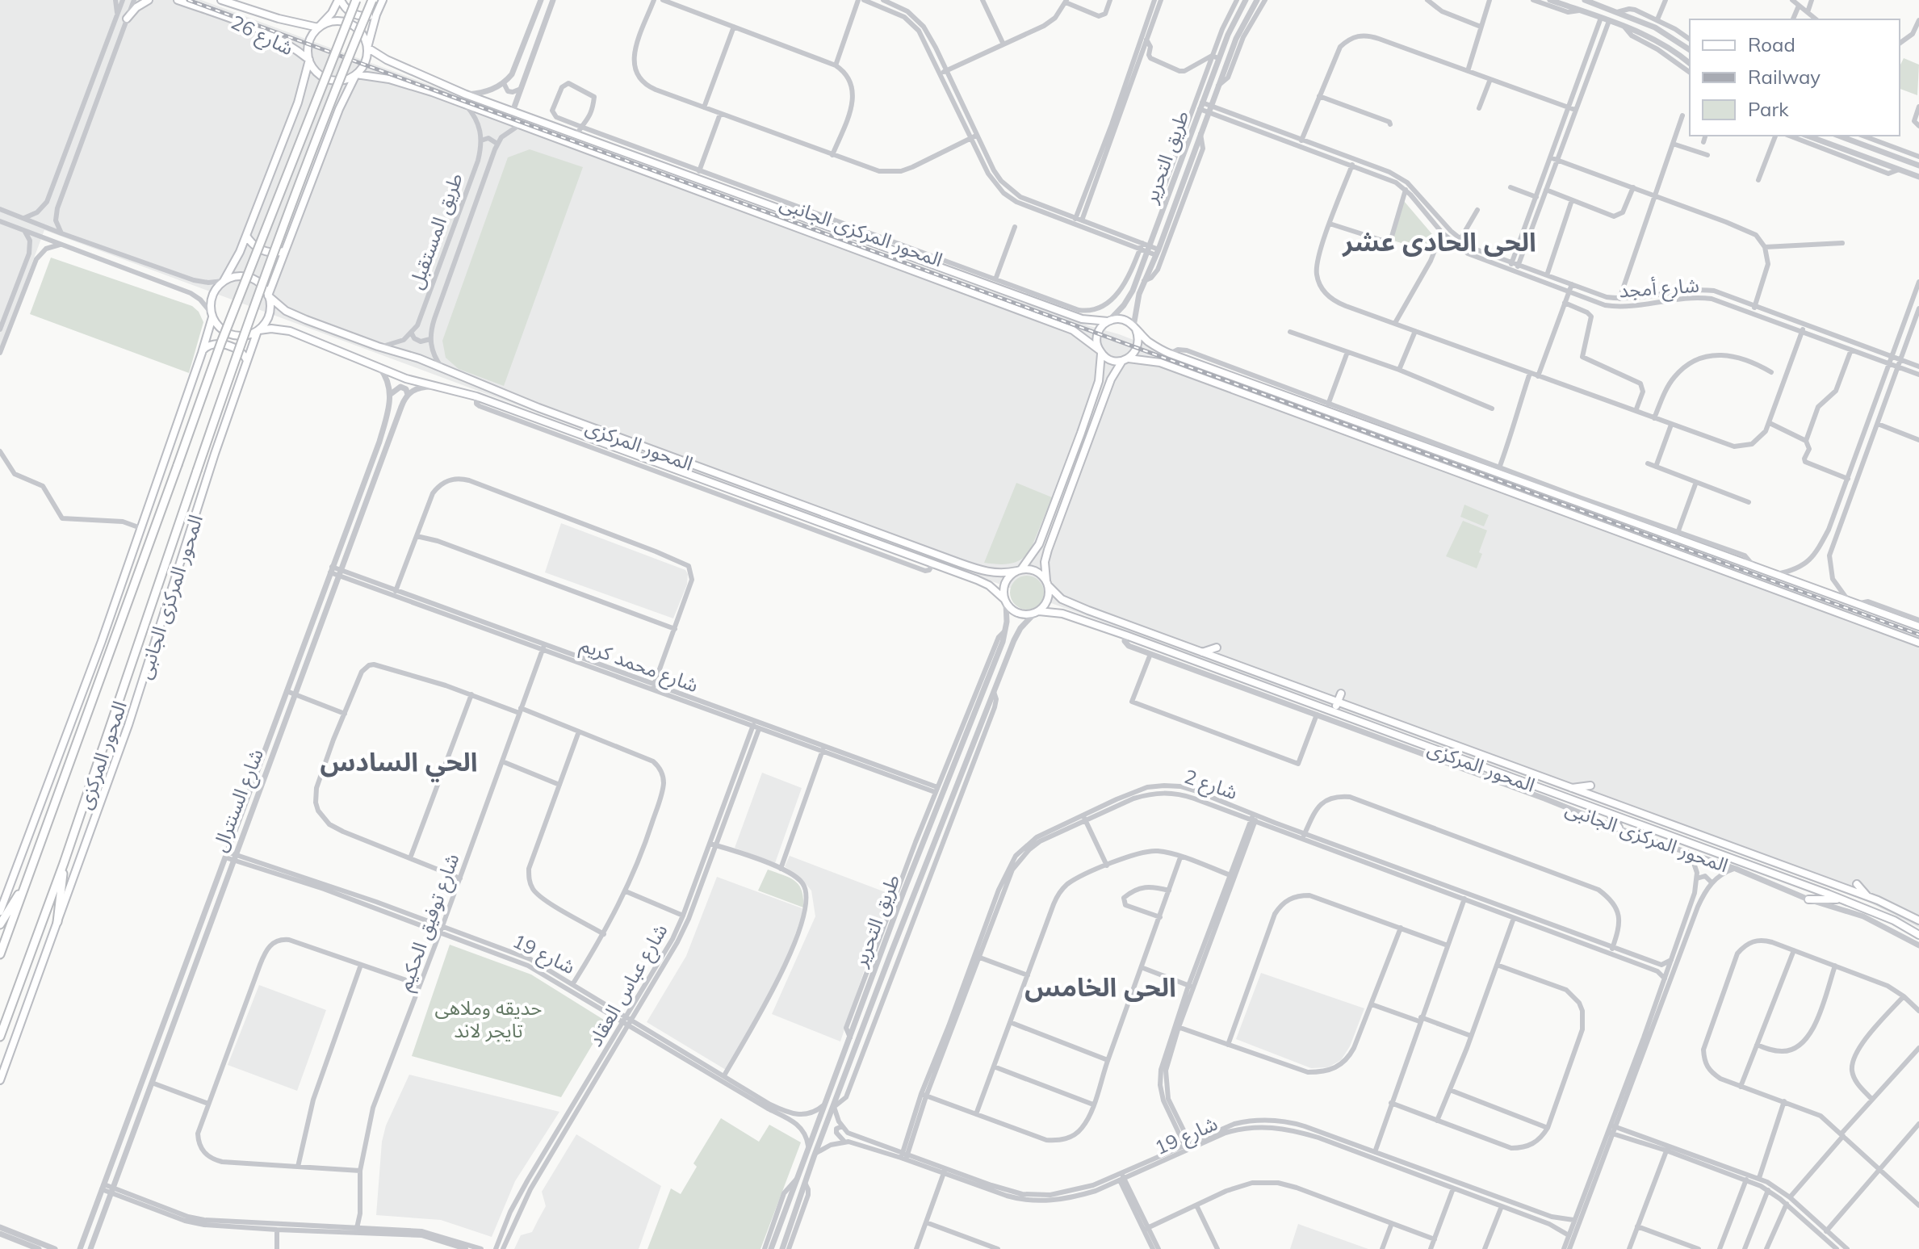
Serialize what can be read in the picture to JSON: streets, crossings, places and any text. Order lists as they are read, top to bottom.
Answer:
{
  "streets": {
    "highway": ["المحور المركزى"],
    "main road": ["شارع 26", "المحور المركزى الجانبى"],
    "street": [
      "طريق التحرير",
      "طريق المستقبل",
      "شارع أمجد",
      "شارع محمد كريم",
      "شارع 2",
      "شارع السنترال",
      "شارع توفيق الحكيم",
      "شارع 19",
      "شارع عباس العقاد"
    ]
  },
  "crossings": [
    ["طريق التحرير", "شارع أمجد"],
    ["طريق التحرير", "المحور المركزى"],
    ["المحور المركزى الجانبى", "المحور المركزى"],
    ["شارع محمد كريم", "شارع السنترال"],
    ["شارع محمد كريم", "شارع توفيق الحكيم"],
    ["شارع محمد كريم", "شارع عباس العقاد"],
    ["شارع 2", "شارع 19"],
    ["شارع السنترال", "شارع 19"],
    ["شارع توفيق الحكيم", "شارع 19"],
    ["شارع 19", "شارع عباس العقاد"]
  ],
  "districts": ["الحى الحادى عشر", "الحي السادس", "الحى الخامس"],
  "parks": ["حديقه وملاهى تايجر لاند"],
  "legend": ["Road", "Railway", "Park"]
}
